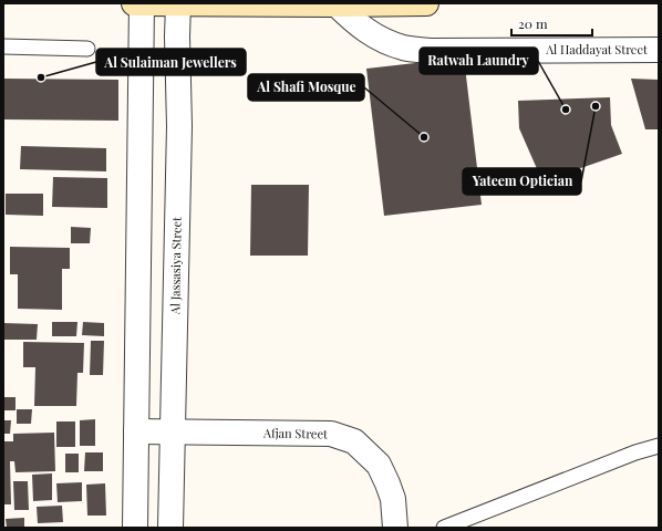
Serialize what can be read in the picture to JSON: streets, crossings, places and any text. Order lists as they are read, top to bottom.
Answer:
{
  "streets": {
    "street": ["Al Haddayat Street", "Al Jassasiya Street", "Afjan Street"]
  },
  "crossings": [
    ["Al Jassasiya Street", "Afjan Street"]
  ],
  "places": [
    "Al Sulaiman Jewellers",
    "Yateem Optician",
    "Ratwah Laundry",
    "Al Shafi Mosque"
  ],
  "scale_bar": "20 m"
}
